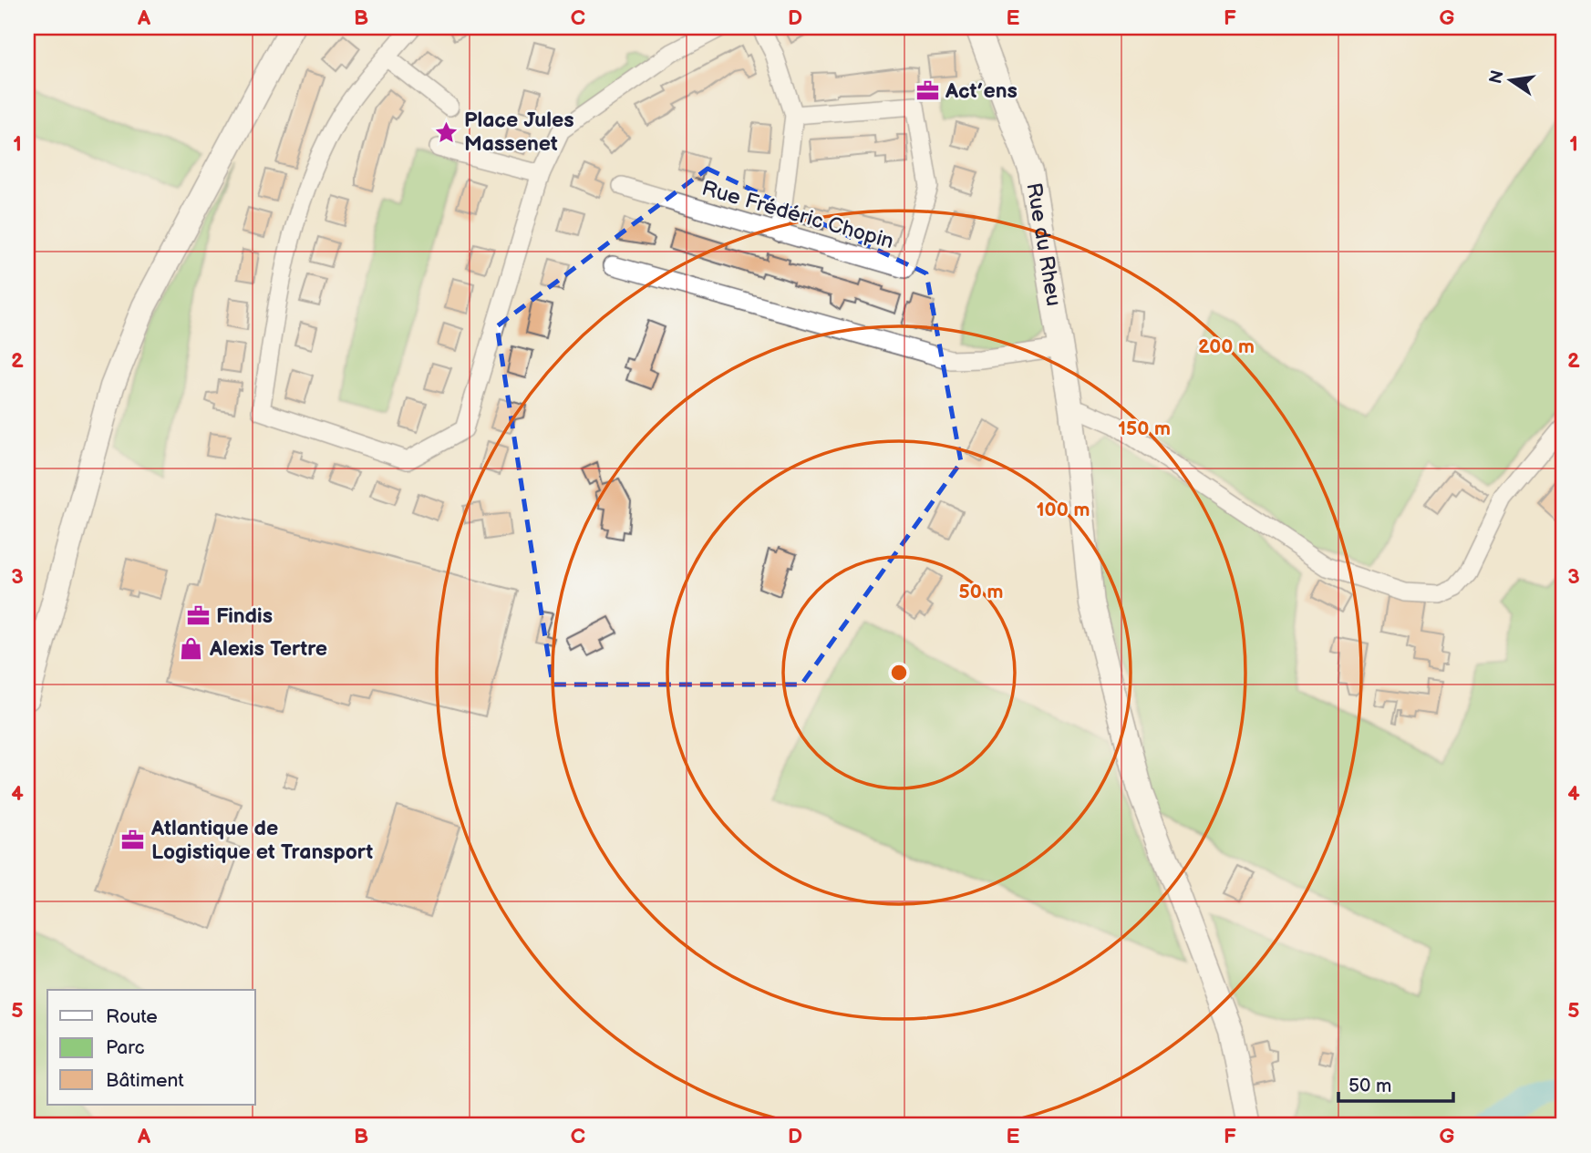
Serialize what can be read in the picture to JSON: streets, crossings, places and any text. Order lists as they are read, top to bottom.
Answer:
{
  "streets": {
    "street": ["Rue Frédéric Chopin", "Rue du Rheu"]
  },
  "places": {
    "office": ["Act’ens", "Findis", "Atlantique de Logistique et Transport"],
    "place": ["Place Jules Massenet"],
    "shop": ["Alexis Tertre"]
  },
  "legend": ["Route", "Parc", "Bâtiment"],
  "scale_bar": "50 m",
  "north": "left",
  "grid": {
    "columns": [
      "A",
      "B",
      "C",
      "D",
      "E",
      "F",
      "G"
    ],
    "rows": [
      "1",
      "2",
      "3",
      "4",
      "5"
    ]
  },
  "rings": [
    "200 m",
    "150 m",
    "100 m",
    "50 m"
  ]
}
